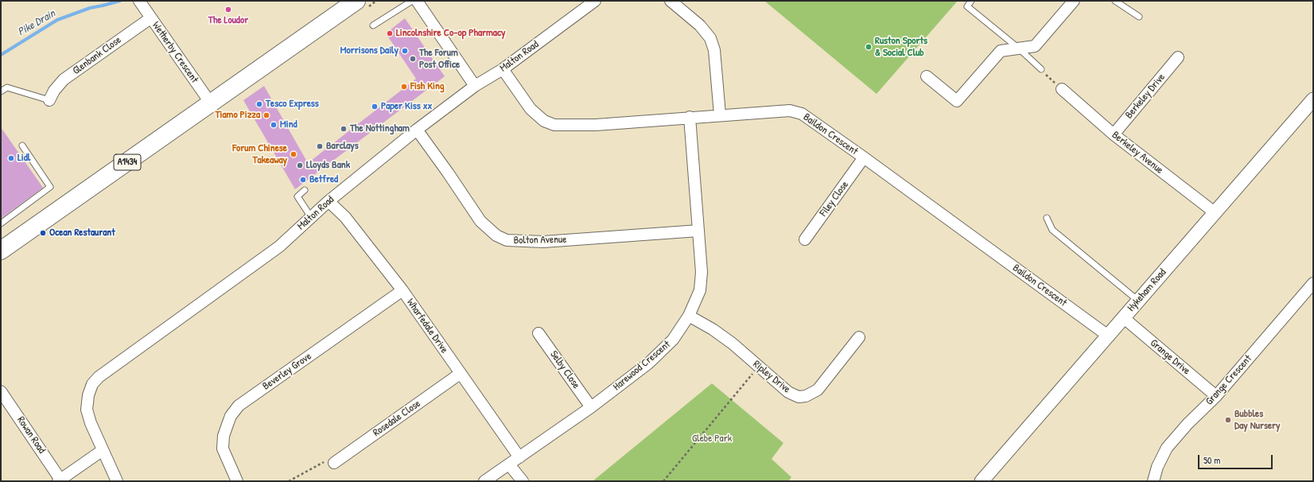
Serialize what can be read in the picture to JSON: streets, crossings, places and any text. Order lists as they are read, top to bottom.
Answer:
{
  "streets": {
    "main road": ["A1434"],
    "street": [
      "Wetherby Crescent",
      "Glenbank Close",
      "Malton Road",
      "Berkeley Drive",
      "Baildon Crescent",
      "Berkeley Avenue",
      "Filey Close",
      "Bolton Avenue",
      "Hykeham Road",
      "Wharfedale Drive",
      "Grange Drive",
      "Harewood Crescent",
      "Selby Close",
      "Beverley Grove",
      "Ripley Drive",
      "Grange Crescent",
      "Rosedale Close",
      "Rowan Road"
    ]
  },
  "crossings": [
    ["Wetherby Crescent", "Glenbank Close"],
    ["Wetherby Crescent", "A1434"],
    ["Malton Road", "Baildon Crescent"],
    ["Malton Road", "Bolton Avenue"],
    ["Malton Road", "Wharfedale Drive"],
    ["Berkeley Drive", "Berkeley Avenue"],
    ["Baildon Crescent", "Filey Close"],
    ["Baildon Crescent", "Hykeham Road"],
    ["Baildon Crescent", "Harewood Crescent"],
    ["Berkeley Avenue", "Hykeham Road"],
    ["Bolton Avenue", "Harewood Crescent"],
    ["Hykeham Road", "Grange Drive"],
    ["Wharfedale Drive", "Harewood Crescent"],
    ["Wharfedale Drive", "Beverley Grove"],
    ["Wharfedale Drive", "Rosedale Close"],
    ["Grange Drive", "Grange Crescent"],
    ["Harewood Crescent", "Selby Close"],
    ["Harewood Crescent", "Ripley Drive"]
  ],
  "water": ["Pike Drain"],
  "parks": ["Glebe Park"],
  "places": [
    "The Loudor",
    "Lincolnshire Co-op Pharmacy",
    "Ruston Sports & Social Club",
    "Morrisons Daily",
    "The Forum Post Office",
    "Fish King",
    "Tesco Express",
    "Paper Kiss xx",
    "Tiamo Pizza",
    "Mind",
    "The Nottingham",
    "Barclays",
    "Forum Chinese Takeaway",
    "Lidl",
    "Lloyds Bank",
    "Betfred",
    "Ocean Restaurant",
    "Bubbles Day Nursery"
  ],
  "scale_bar": "50 m"
}
